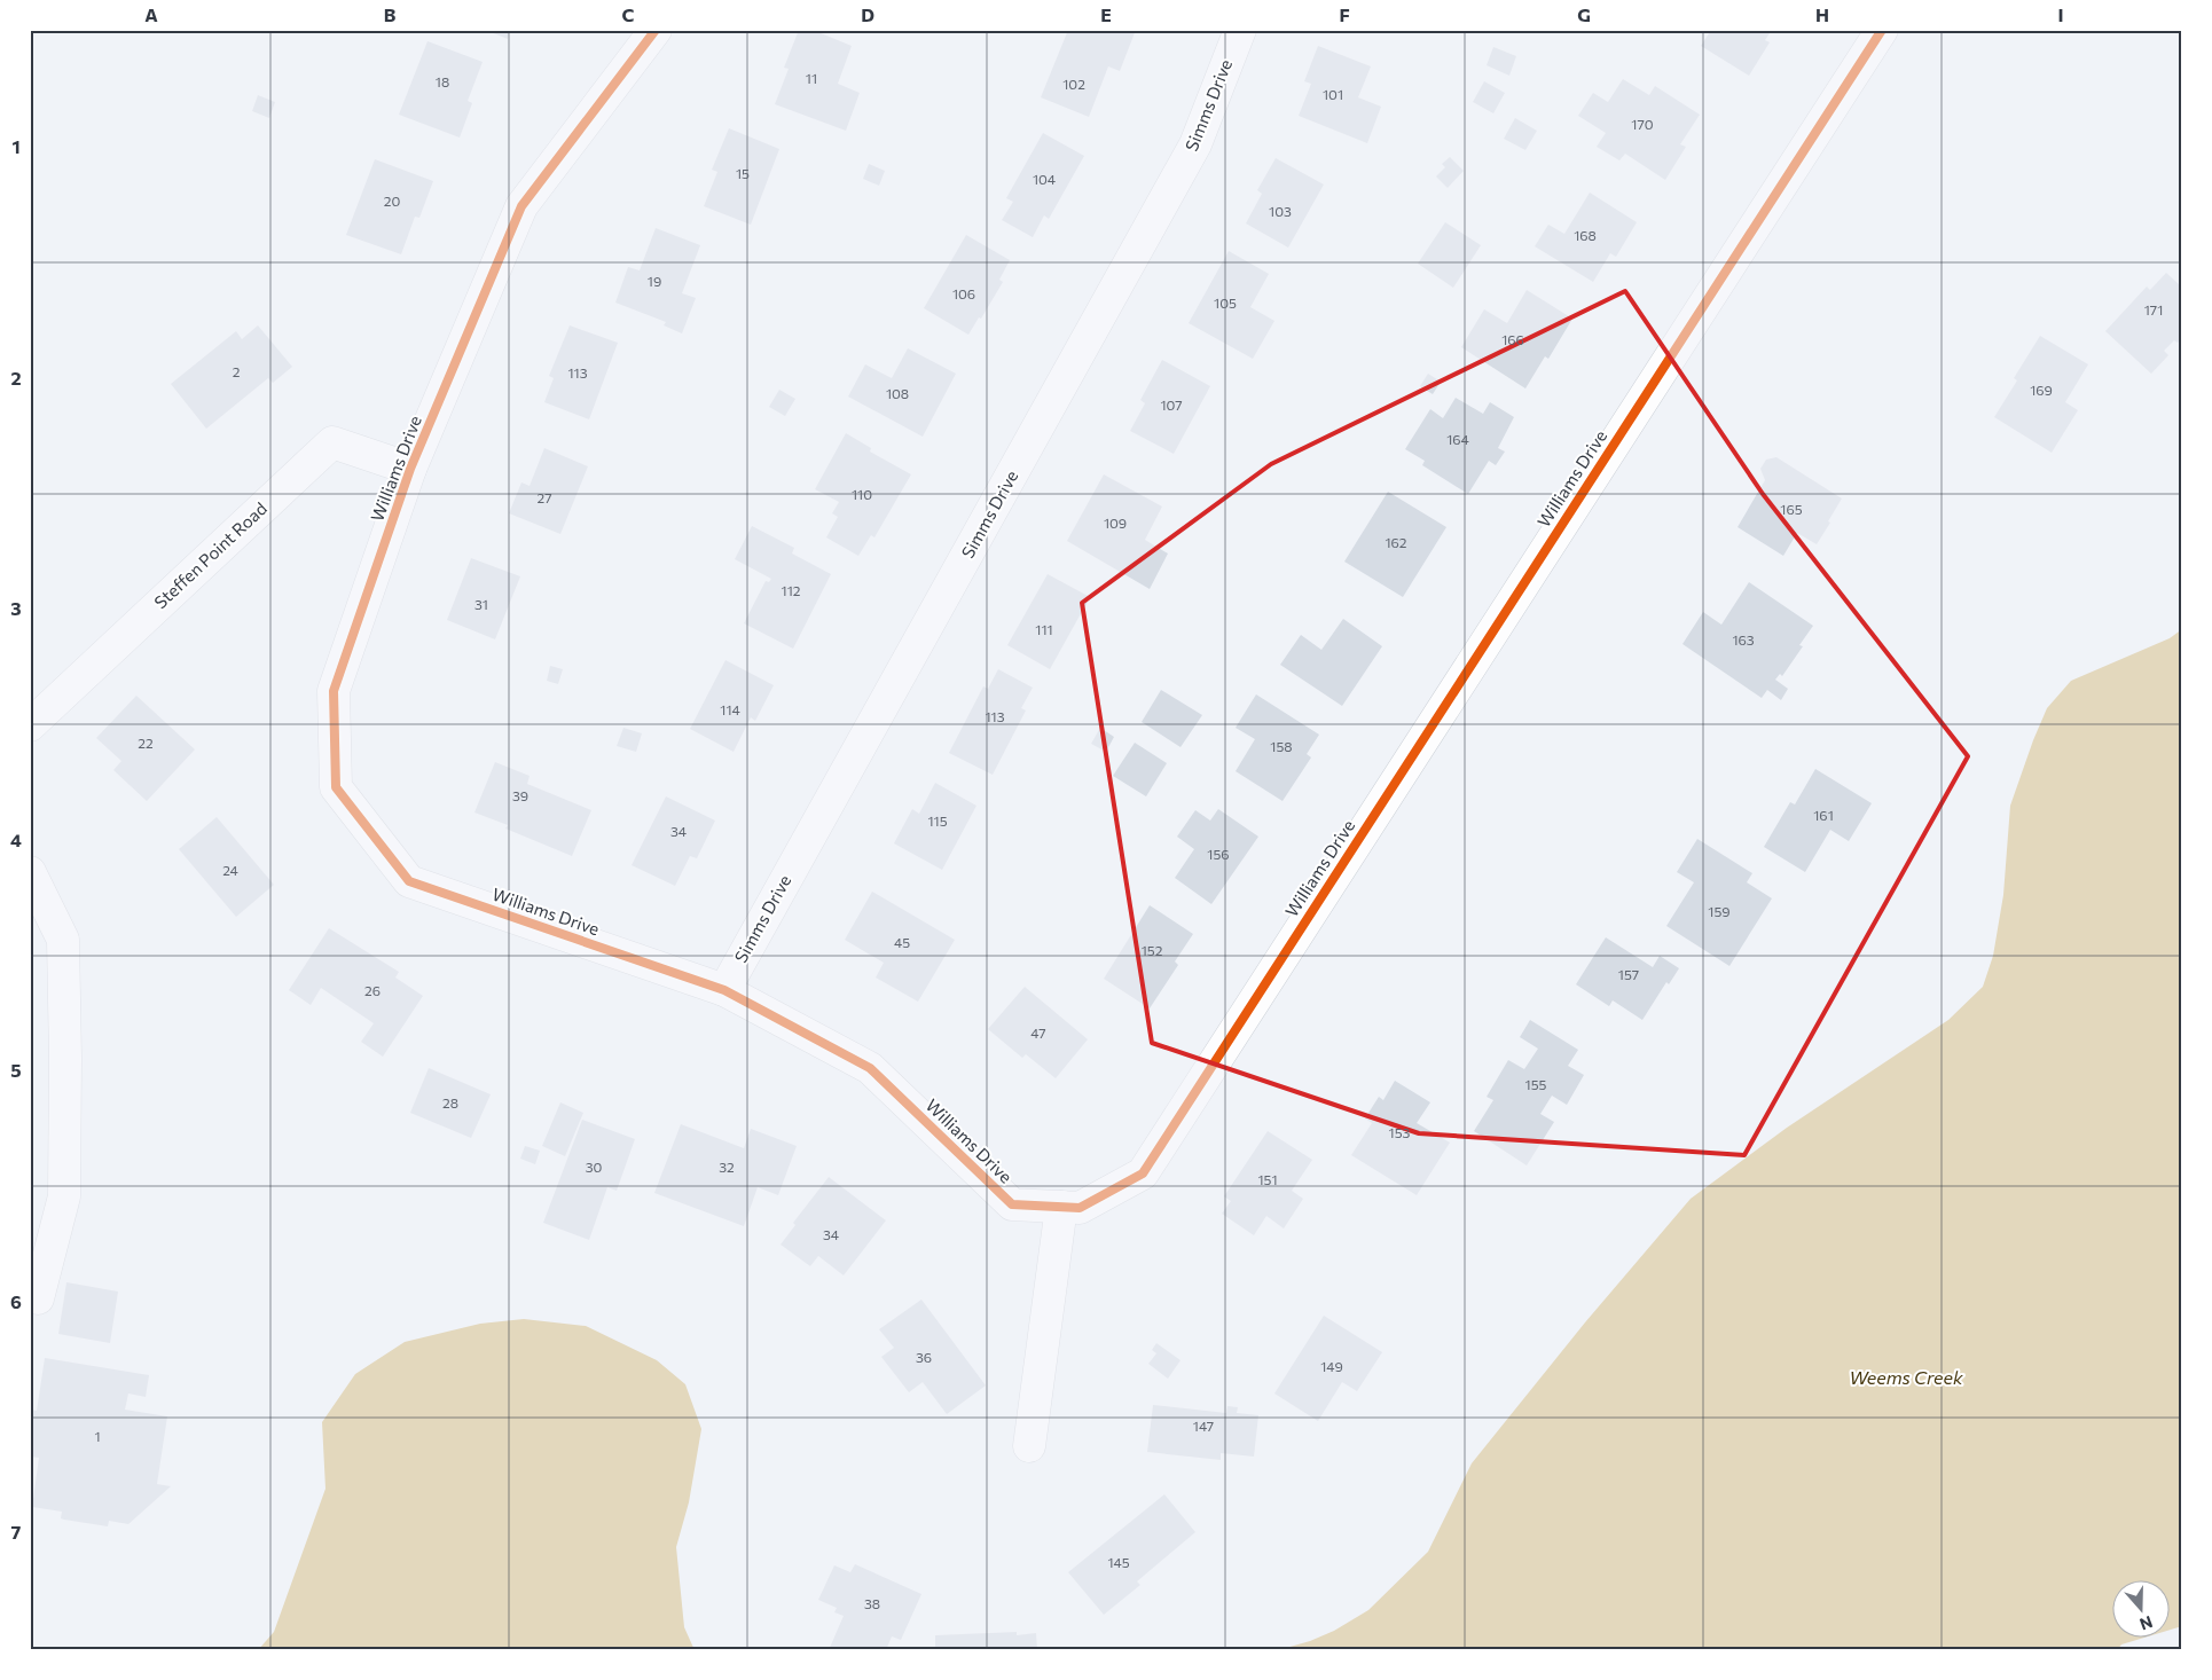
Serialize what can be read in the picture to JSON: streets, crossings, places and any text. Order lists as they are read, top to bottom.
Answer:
{
  "streets": {
    "street": ["Simms Drive", "Williams Drive", "Steffen Point Road"]
  },
  "crossings": [
    ["Simms Drive", "Williams Drive"],
    ["Williams Drive", "Steffen Point Road"]
  ],
  "water": ["Weems Creek"],
  "house_numbers": [
    "11",
    "18",
    "102",
    "101",
    "170",
    "15",
    "104",
    "20",
    "103",
    "168",
    "19",
    "106",
    "105",
    "171",
    "166",
    "2",
    "113",
    "169",
    "108",
    "107",
    "164",
    "110",
    "27",
    "165",
    "109",
    "162",
    "112",
    "31",
    "111",
    "163",
    "114",
    "113",
    "22",
    "158",
    "39",
    "161",
    "115",
    "34",
    "156",
    "24",
    "159",
    "45",
    "152",
    "157",
    "26",
    "47",
    "155",
    "28",
    "153",
    "30",
    "32",
    "151",
    "34",
    "36",
    "149",
    "147",
    "1",
    "145",
    "38"
  ],
  "north": "bottom",
  "grid": {
    "columns": [
      "A",
      "B",
      "C",
      "D",
      "E",
      "F",
      "G",
      "H",
      "I"
    ],
    "rows": [
      "1",
      "2",
      "3",
      "4",
      "5",
      "6",
      "7"
    ]
  }
}
